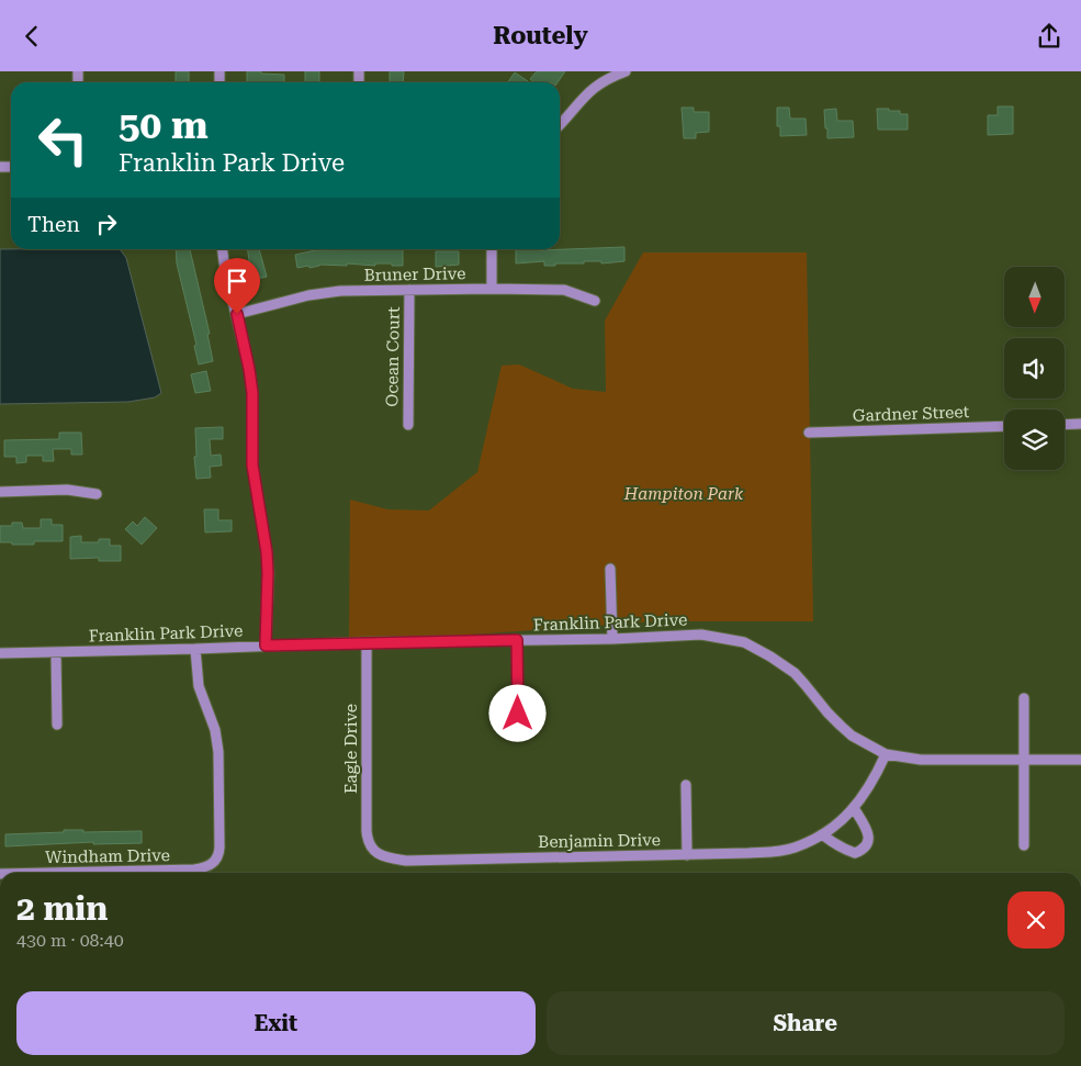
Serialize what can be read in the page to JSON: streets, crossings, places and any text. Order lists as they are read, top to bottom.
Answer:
{
  "streets": {
    "street": [
      "Bruner Drive",
      "Ocean Court",
      "Gardner Street",
      "Franklin Park Drive",
      "Eagle Drive",
      "Benjamin Drive",
      "Windham Drive"
    ]
  },
  "crossings": [
    ["Bruner Drive", "Ocean Court"],
    ["Franklin Park Drive", "Eagle Drive"],
    ["Franklin Park Drive", "Benjamin Drive"],
    ["Franklin Park Drive", "Windham Drive"],
    ["Eagle Drive", "Benjamin Drive"]
  ],
  "parks": ["Hampiton Park"],
  "north": "bottom",
  "page": {
    "header": "Routely",
    "turn": ["50 m", "Franklin Park Drive"],
    "then": "Then",
    "heading": ["2 min", "430 m · 08:40"],
    "buttons": ["Exit", "Share"]
  }
}
